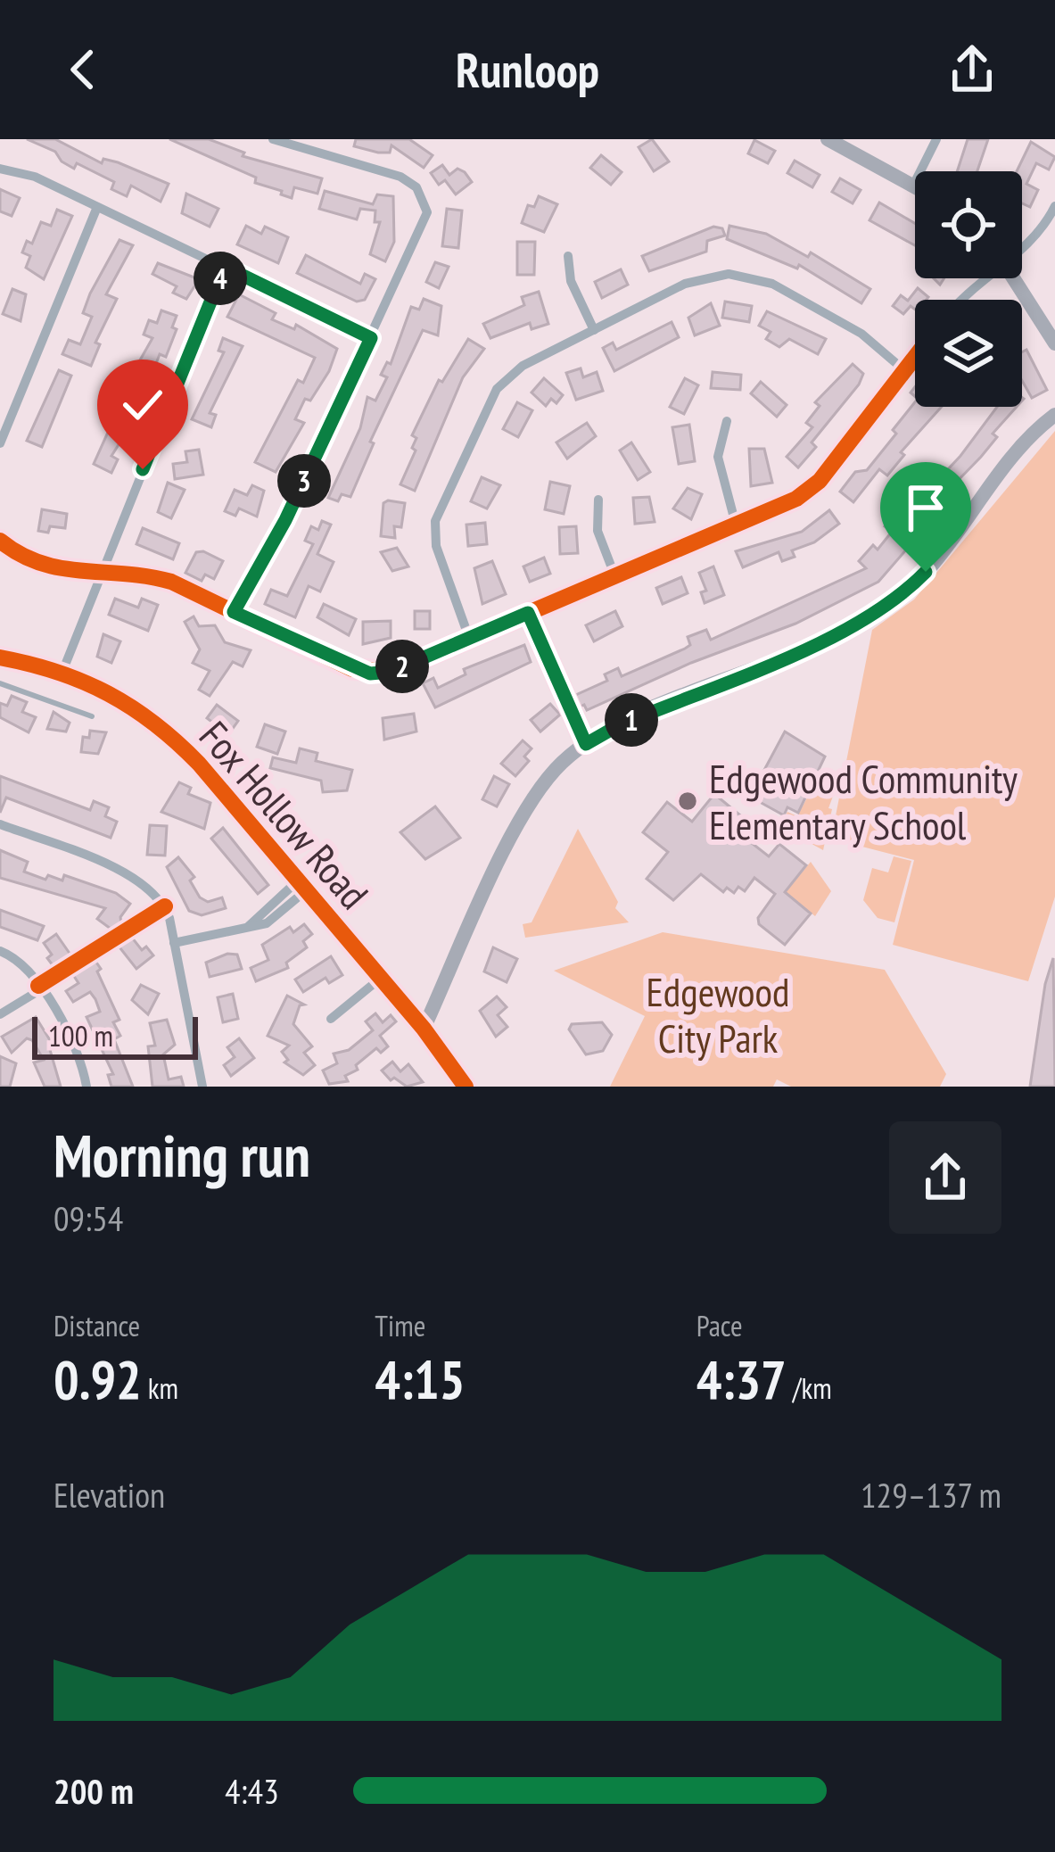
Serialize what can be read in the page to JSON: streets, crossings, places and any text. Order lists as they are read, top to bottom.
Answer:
{
  "streets": {
    "street": ["Fox Hollow Road"]
  },
  "parks": ["Edgewood City Park"],
  "places": ["Edgewood Community Elementary School"],
  "scale_bar": "100 m",
  "page": {
    "header": "Runloop",
    "pins": [
      "4",
      "3",
      "2",
      "1"
    ],
    "scale": "100 m",
    "heading": ["Morning run", "09:54"],
    "stats": [
      ["Distance", "0.92 km"],
      ["Time", "4:15"],
      ["Pace", "4:37 /km"]
    ],
    "chart": ["Elevation", "129–137 m"],
    "list": [
      {
        "name": "200 m",
        "note": "4:43"
      }
    ]
  }
}
